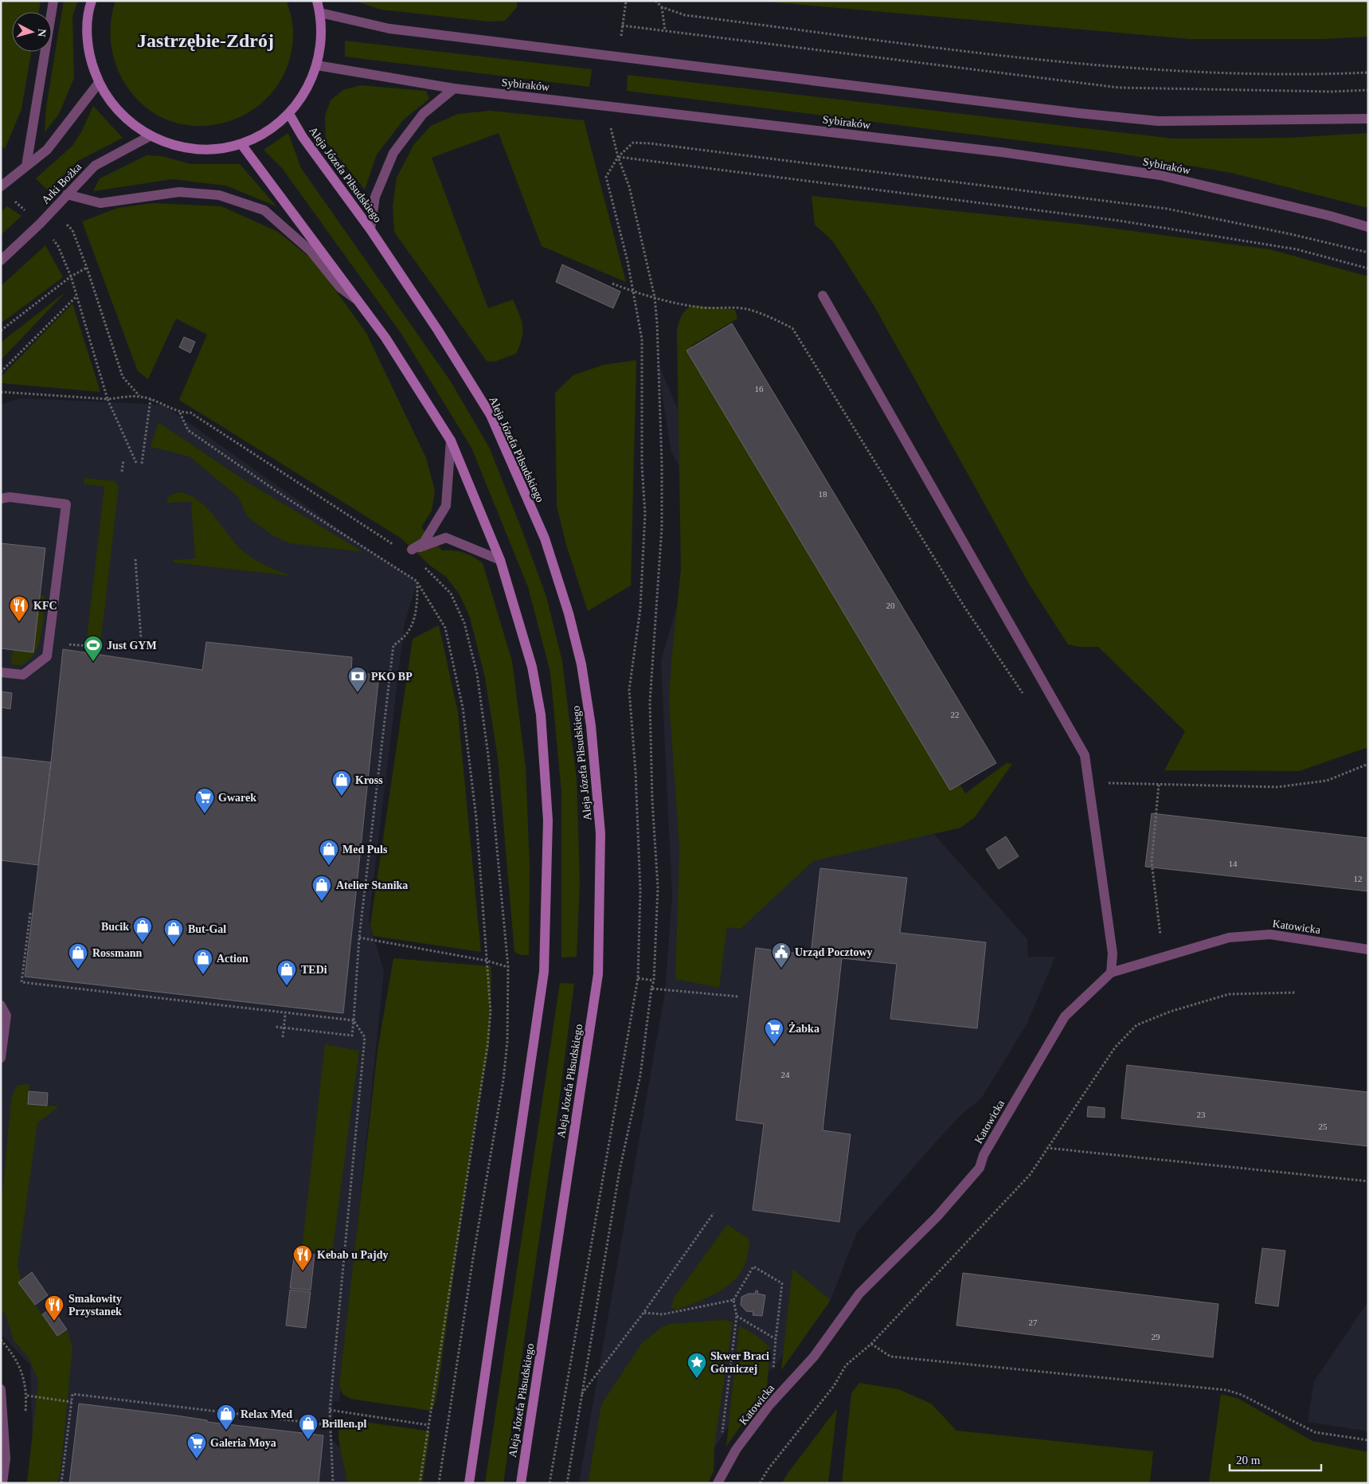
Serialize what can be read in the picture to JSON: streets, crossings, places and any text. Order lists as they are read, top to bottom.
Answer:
{
  "streets": {
    "main road": ["Aleja Józefa Piłsudskiego"],
    "street": ["Sybiraków", "Arki Bożka", "Katowicka"]
  },
  "districts": ["Jastrzębie-Zdrój"],
  "places": {
    "restaurant": ["KFC", "Kebab u Pajdy", "Smakowity Przystanek"],
    "sports": ["Just GYM"],
    "bank": ["PKO BP"],
    "shop": [
      "Kross",
      "Med Puls",
      "Atelier Stanika",
      "Bucik",
      "But-Gal",
      "Rossmann",
      "Action",
      "TEDi",
      "Relax Med",
      "Brillen.pl"
    ],
    "supermarket": ["Gwarek", "Żabka", "Galeria Moya"],
    "public building": ["Urząd Pocztowy"],
    "place": ["Skwer Braci Górniczej"]
  },
  "house_numbers": [
    "16",
    "18",
    "20",
    "22",
    "14",
    "12",
    "24",
    "23",
    "25",
    "27",
    "29"
  ],
  "scale_bar": "20 m",
  "north": "right"
}
